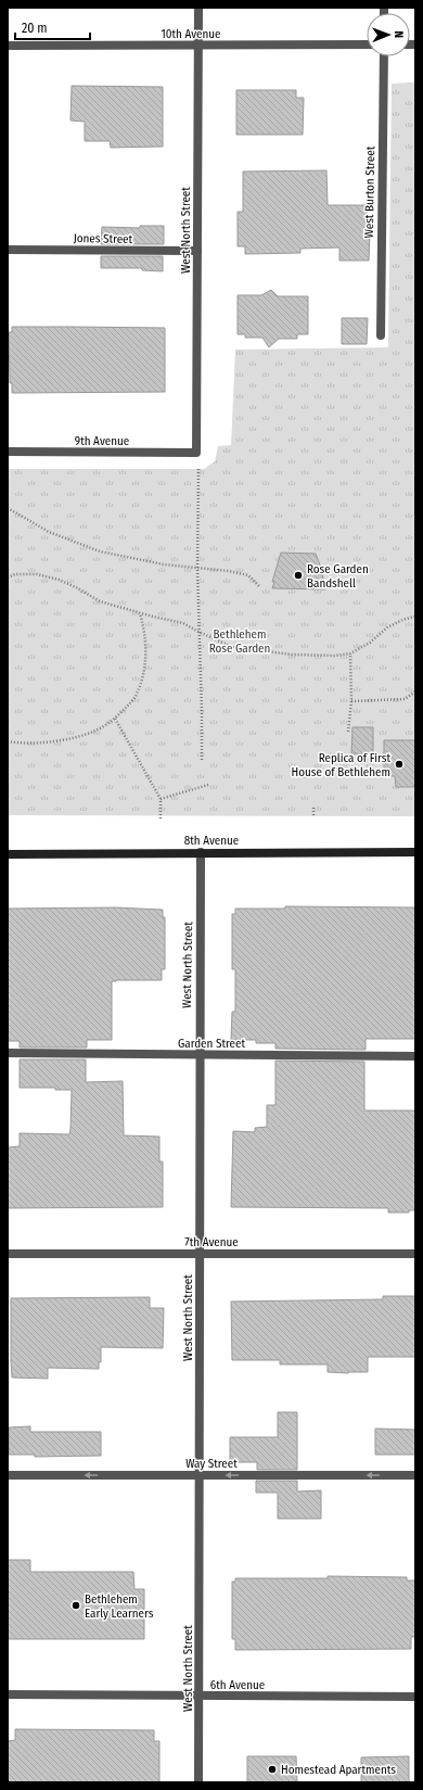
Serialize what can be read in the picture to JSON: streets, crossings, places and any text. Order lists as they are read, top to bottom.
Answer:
{
  "streets": {
    "main road": ["8th Avenue"],
    "street": [
      "10th Avenue",
      "West Burton Street",
      "West North Street",
      "Jones Street",
      "9th Avenue",
      "Garden Street",
      "7th Avenue",
      "Way Street",
      "6th Avenue"
    ]
  },
  "crossings": [
    ["10th Avenue", "West North Street"],
    ["West North Street", "Jones Street"],
    ["West North Street", "9th Avenue"],
    ["West North Street", "8th Avenue"],
    ["West North Street", "Garden Street"],
    ["West North Street", "7th Avenue"],
    ["West North Street", "Way Street"],
    ["West North Street", "6th Avenue"]
  ],
  "one_way": ["Way Street"],
  "parks": ["Bethlehem Rose Garden"],
  "places": [
    "Rose Garden Bandshell",
    "Replica of First House of Bethlehem",
    "Bethlehem Early Learners",
    "Homestead Apartments"
  ],
  "scale_bar": "20 m",
  "north": "right"
}
